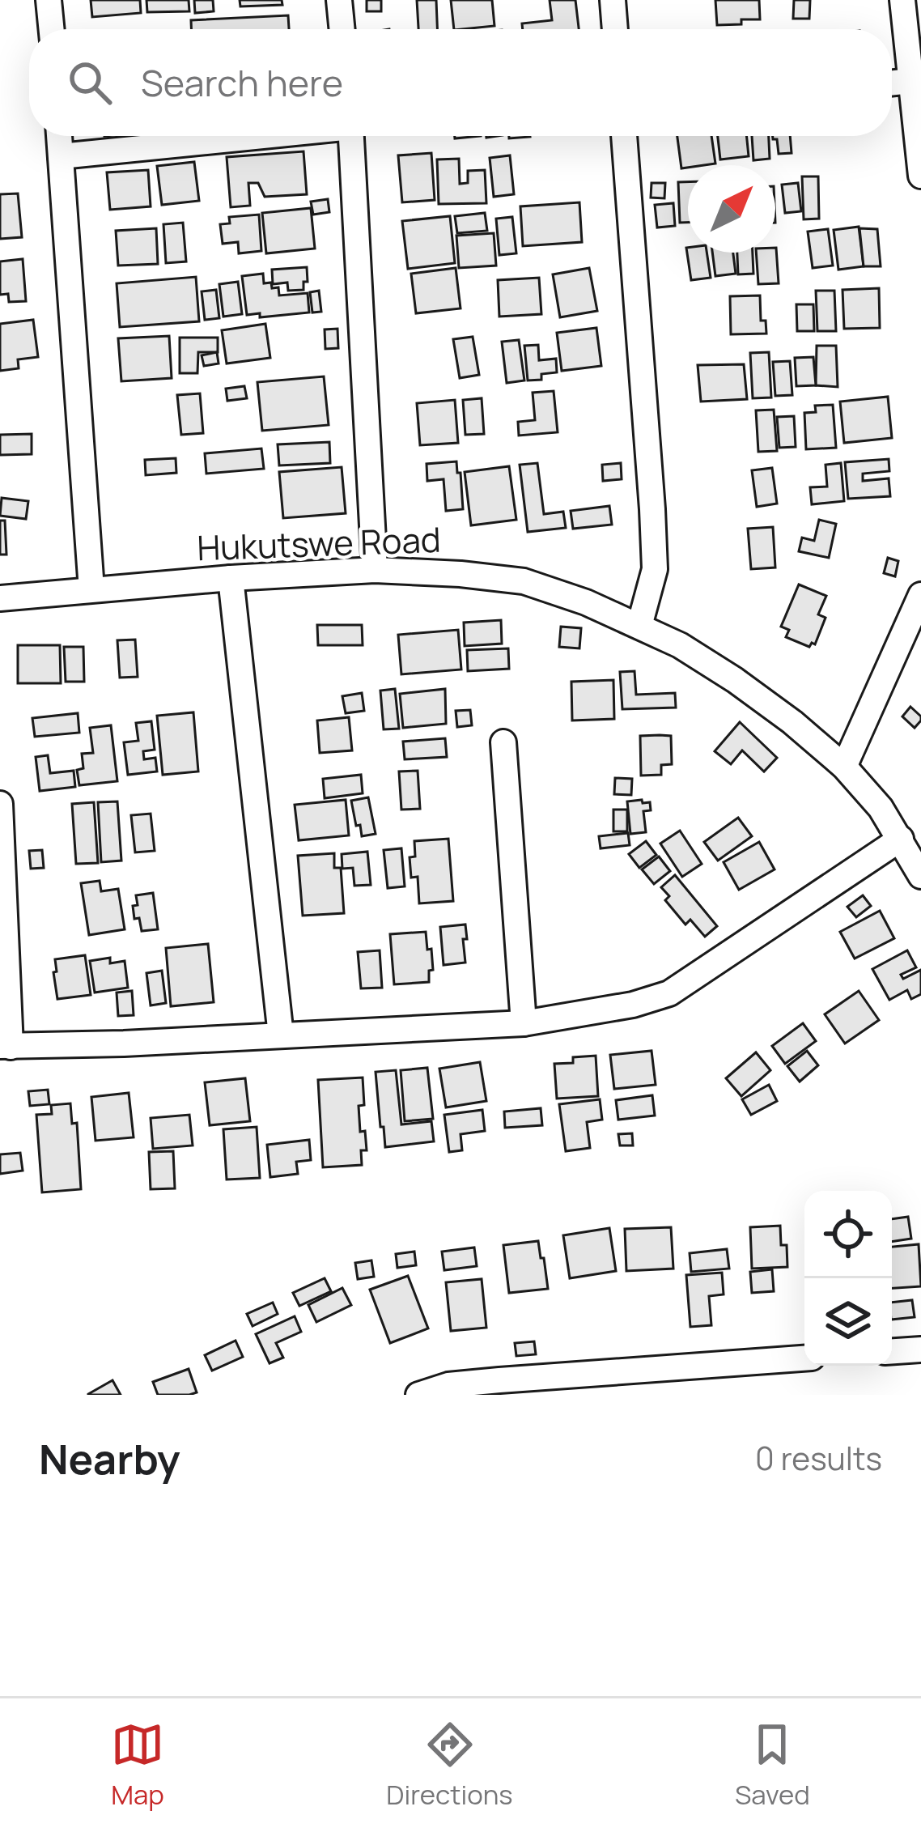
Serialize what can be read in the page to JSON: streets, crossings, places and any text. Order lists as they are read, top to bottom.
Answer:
{
  "streets": {
    "street": ["Hukutswe Road"]
  },
  "north": "top right",
  "page": {
    "search": "Search here",
    "heading": ["Nearby", "0 results"],
    "nav": ["Map", "Directions", "Saved"]
  }
}
